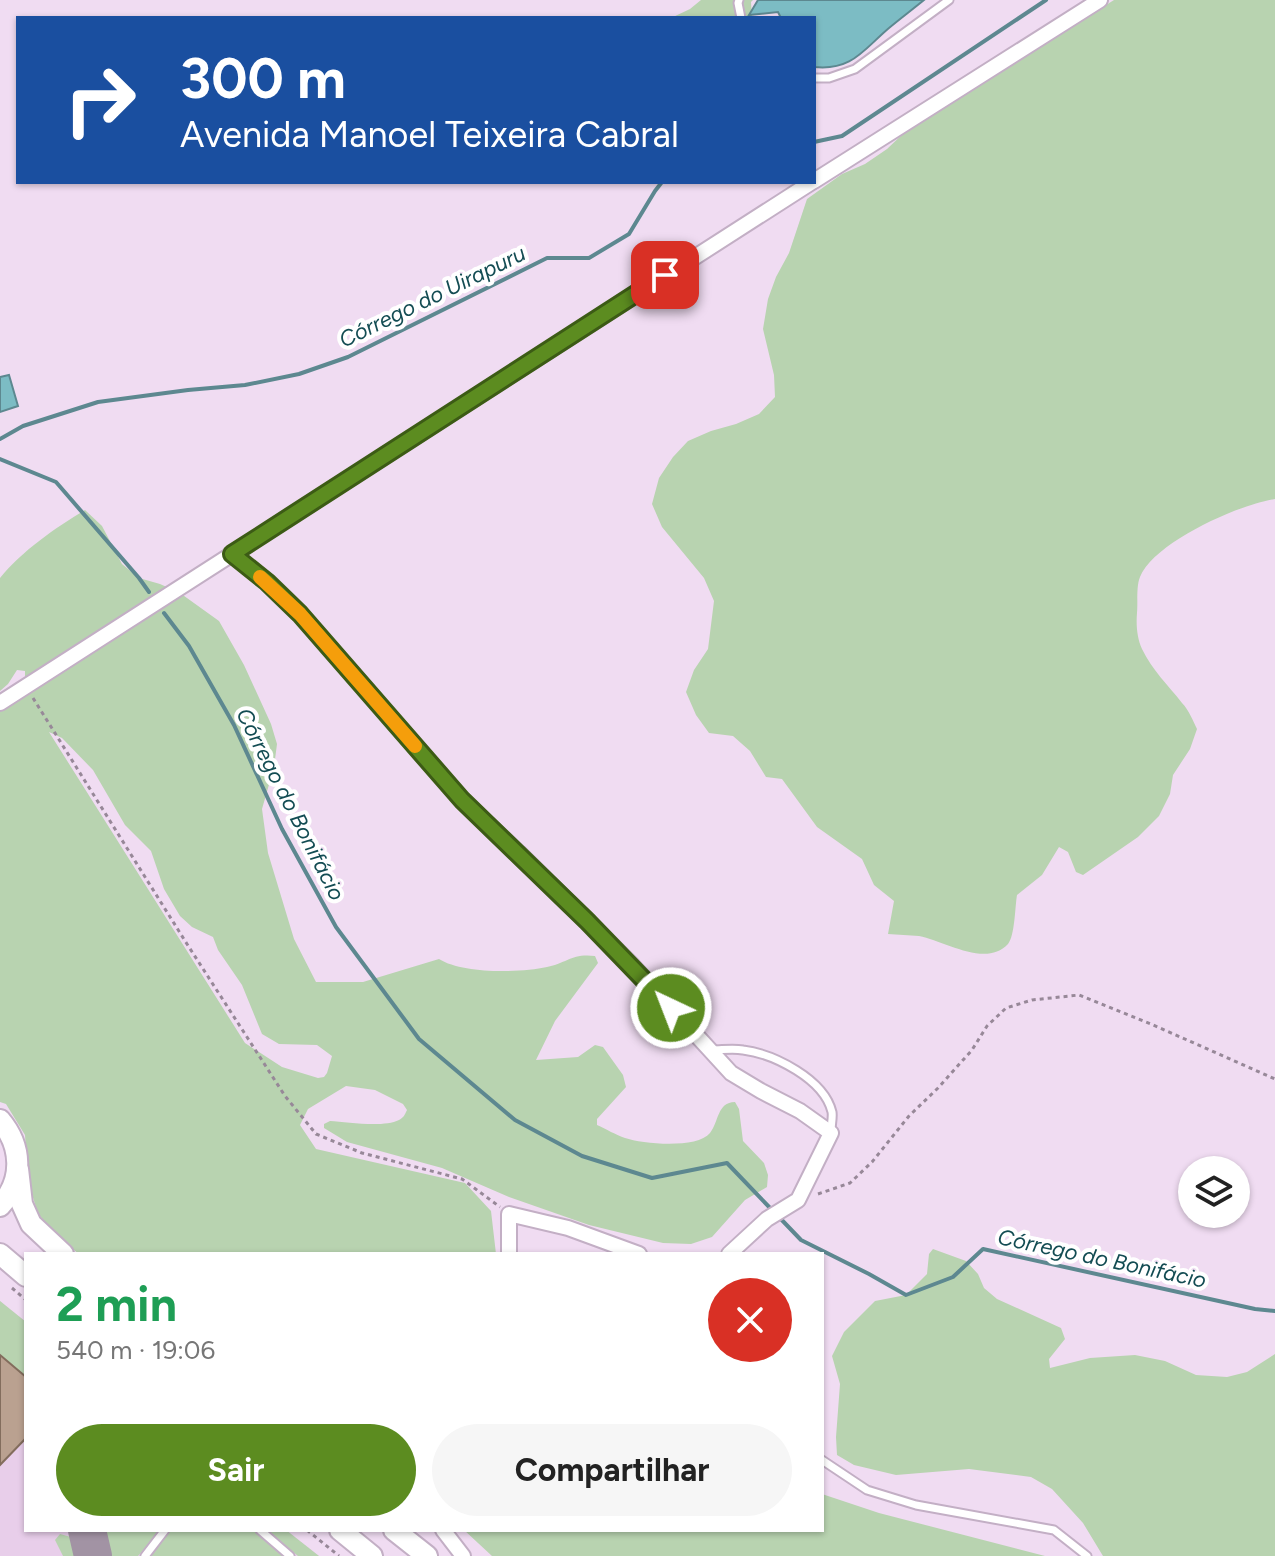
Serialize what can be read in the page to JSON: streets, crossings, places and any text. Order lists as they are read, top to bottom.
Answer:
{
  "water": ["Córrego do Uirapuru", "Córrego do Bonifácio"],
  "page": {
    "turn": ["300 m", "Avenida Manoel Teixeira Cabral"],
    "heading": ["2 min", "540 m · 19:06"],
    "buttons": ["Sair", "Compartilhar"]
  }
}
